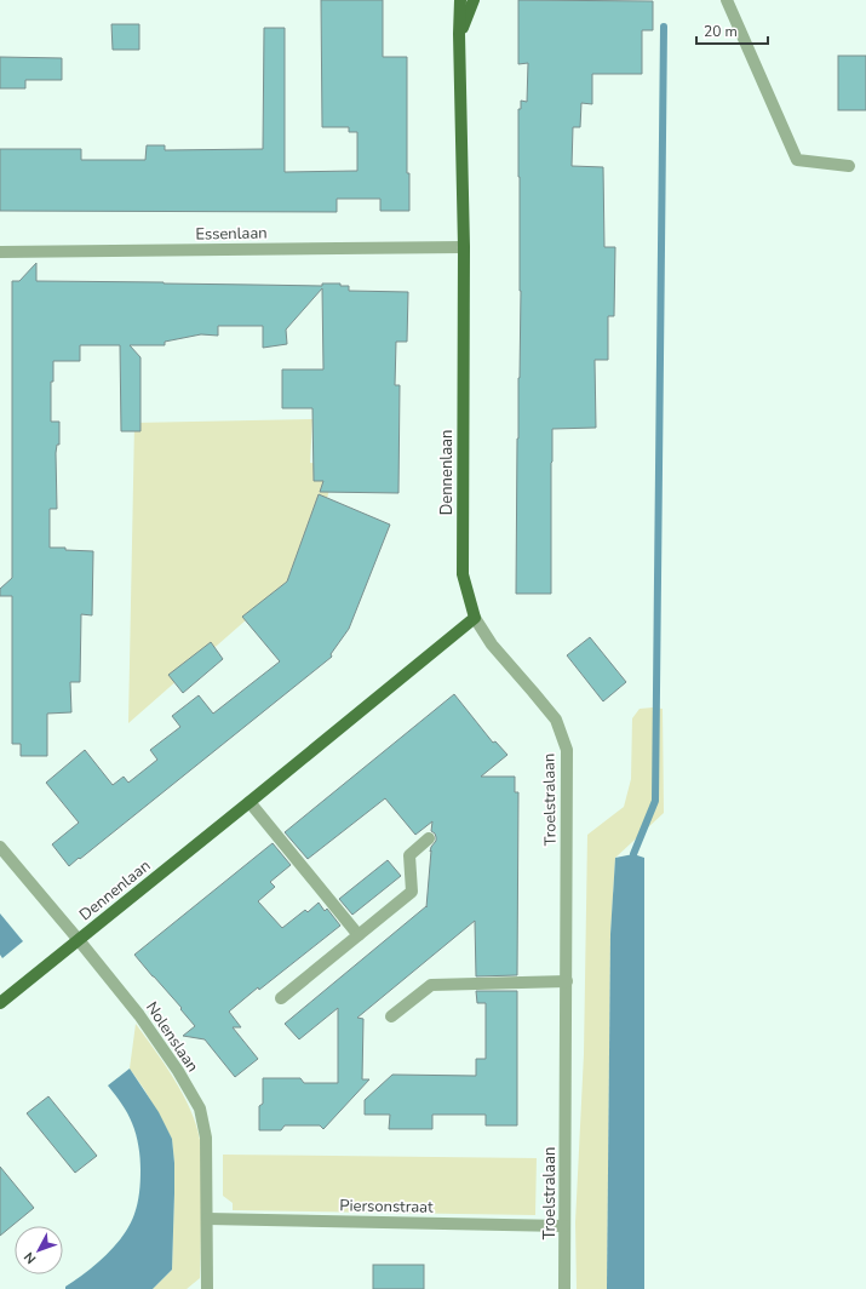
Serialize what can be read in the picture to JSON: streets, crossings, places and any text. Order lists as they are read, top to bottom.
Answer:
{
  "streets": {
    "main road": ["Dennenlaan"],
    "street": [
      "Essenlaan",
      "Troelstralaan",
      "Nolenslaan",
      "Piersonstraat"
    ]
  },
  "crossings": [
    ["Essenlaan", "Dennenlaan"],
    ["Dennenlaan", "Troelstralaan"],
    ["Dennenlaan", "Nolenslaan"],
    ["Troelstralaan", "Piersonstraat"],
    ["Nolenslaan", "Piersonstraat"]
  ],
  "scale_bar": "20 m",
  "north": "bottom left"
}
